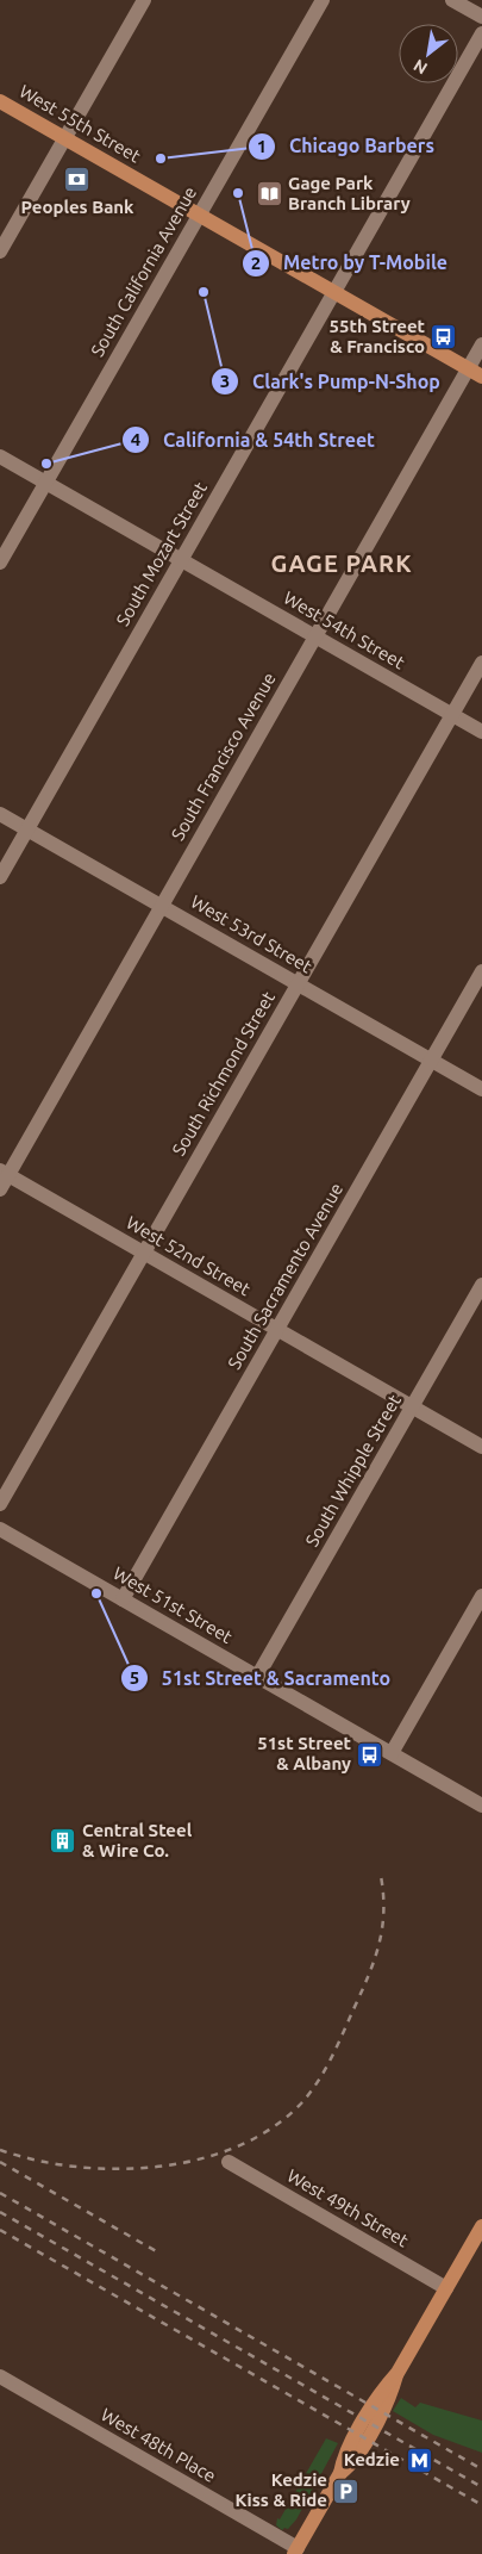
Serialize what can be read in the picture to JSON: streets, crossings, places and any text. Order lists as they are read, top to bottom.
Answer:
{
  "streets": {
    "main road": ["West 55th Street"],
    "street": [
      "South California Avenue",
      "South Mozart Street",
      "West 54th Street",
      "South Francisco Avenue",
      "West 53rd Street",
      "South Richmond Street",
      "West 52nd Street",
      "South Sacramento Avenue",
      "South Whipple Street",
      "West 51st Street",
      "West 49th Street",
      "West 48th Place"
    ]
  },
  "crossings": [
    ["West 55th Street", "South California Avenue"],
    ["West 55th Street", "South Mozart Street"],
    ["West 55th Street", "South Francisco Avenue"],
    ["South California Avenue", "West 54th Street"],
    ["South Mozart Street", "West 54th Street"],
    ["South Mozart Street", "West 53rd Street"],
    ["West 54th Street", "South Francisco Avenue"],
    ["West 54th Street", "South Richmond Street"],
    ["South Francisco Avenue", "West 53rd Street"],
    ["South Francisco Avenue", "West 52nd Street"],
    ["West 53rd Street", "South Richmond Street"],
    ["West 53rd Street", "South Sacramento Avenue"],
    ["South Richmond Street", "West 52nd Street"],
    ["West 52nd Street", "South Sacramento Avenue"],
    ["West 52nd Street", "South Whipple Street"],
    ["South Sacramento Avenue", "West 51st Street"],
    ["South Whipple Street", "West 51st Street"]
  ],
  "districts": ["GAGE PARK"],
  "places": {
    "other": [
      "Chicago Barbers",
      "Metro by T-Mobile",
      "Clark's Pump-N-Shop",
      "California & 54th Street",
      "51st Street & Sacramento"
    ],
    "bank": ["Peoples Bank"],
    "library": ["Gage Park Branch Library"],
    "bus stop": ["55th Street & Francisco", "51st Street & Albany"],
    "building": ["Central Steel & Wire Co."],
    "metro station": ["Kedzie"],
    "parking": ["Kedzie Kiss & Ride"]
  },
  "north": "bottom left"
}
